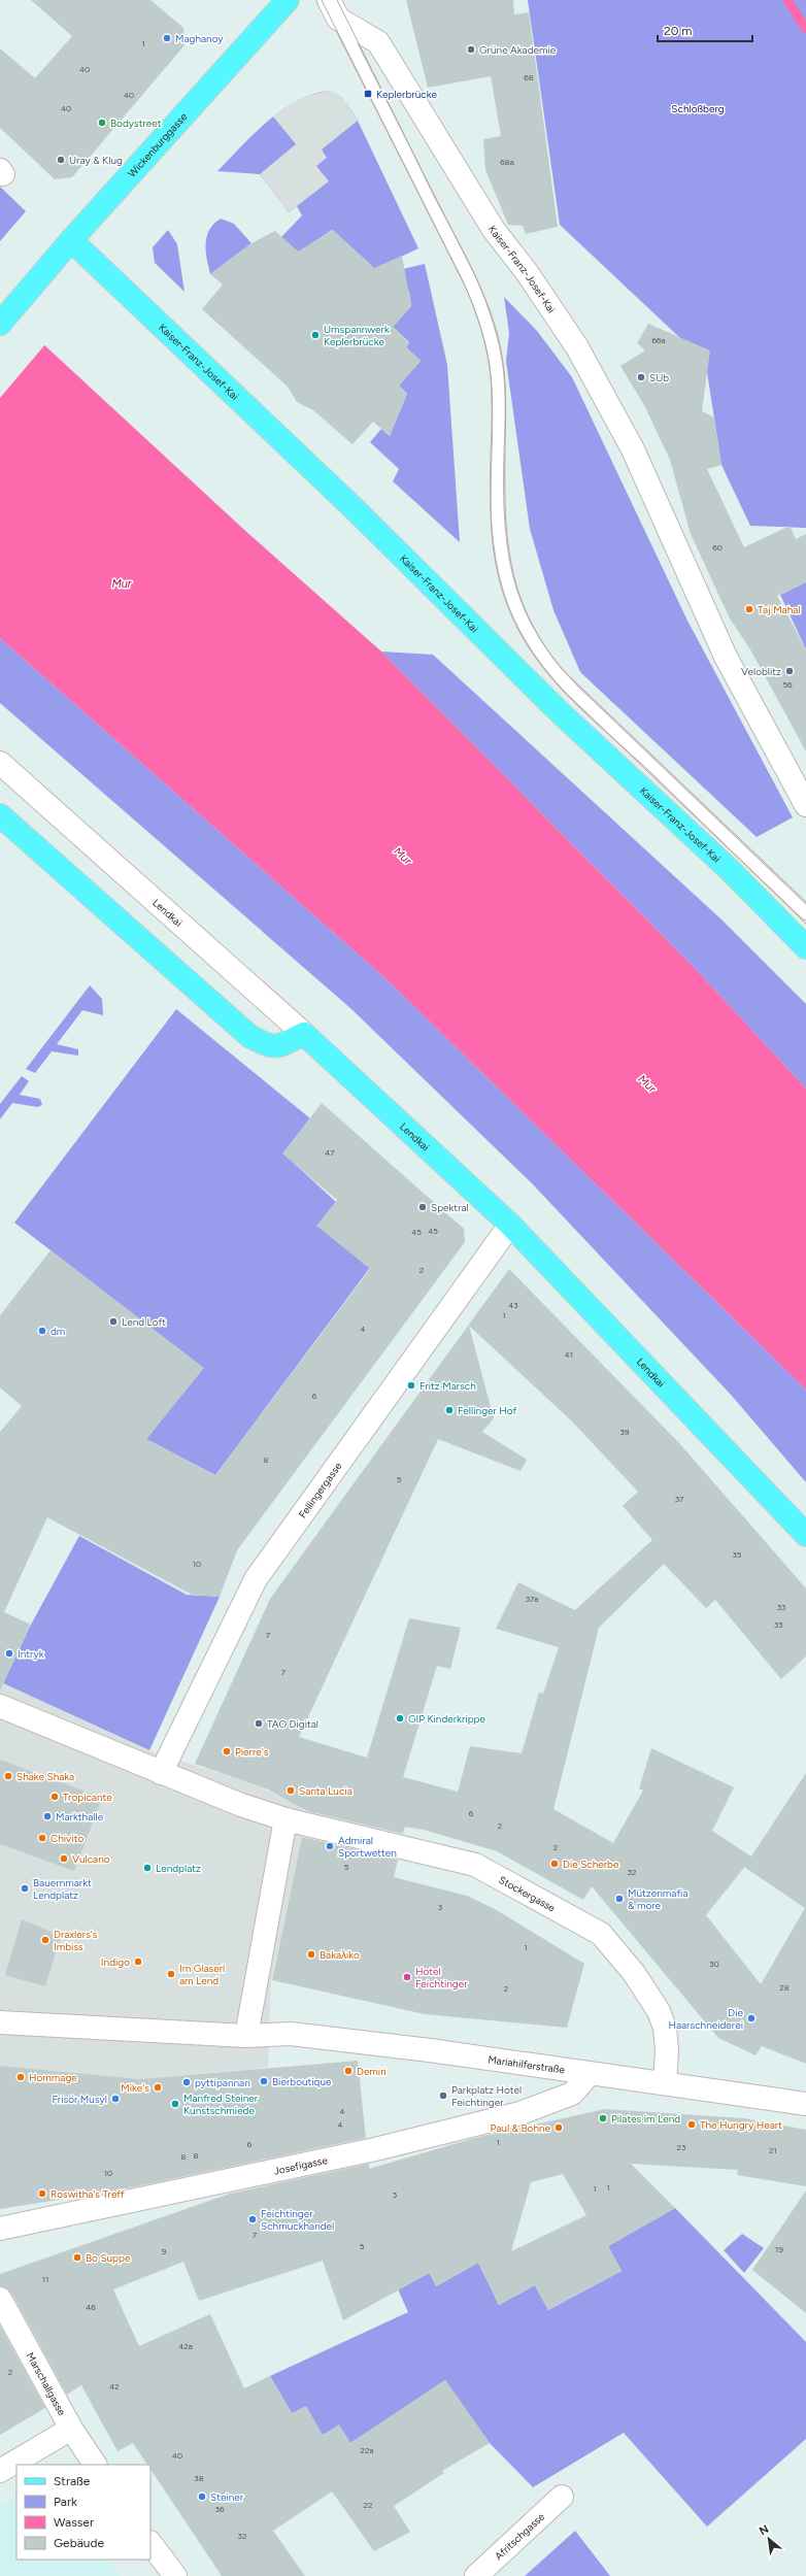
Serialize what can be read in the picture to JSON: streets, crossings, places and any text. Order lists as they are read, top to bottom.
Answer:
{
  "streets": {
    "main road": ["Wickenburggasse", "Kaiser-Franz-Josef-Kai", "Lendkai"],
    "street": [
      "Fellingergasse",
      "Stockergasse",
      "Mariahilferstraße",
      "Josefigasse",
      "Marschallgasse",
      "Afritschgasse"
    ]
  },
  "crossings": [
    ["Wickenburggasse", "Kaiser-Franz-Josef-Kai"],
    ["Lendkai", "Fellingergasse"],
    ["Stockergasse", "Mariahilferstraße"],
    ["Mariahilferstraße", "Josefigasse"]
  ],
  "water": ["Mur"],
  "parks": ["Schloßberg"],
  "places": {
    "other": [
      "Maghanoy",
      "Grüne Akademie",
      "Bodystreet",
      "Uray & Klug",
      "Umspannwerk Keplerbrücke",
      "SUb",
      "Taj Mahal",
      "Veloblitz",
      "Spektral",
      "Lend Loft",
      "dm",
      "Fritz Marsch",
      "Fellinger Hof",
      "Intryk",
      "GIP Kinderkrippe",
      "TAO Digital",
      "Pierre's",
      "Shake Shaka",
      "Santa Lucia",
      "Tropicante",
      "Markthalle",
      "Chivito",
      "Admiral Sportwetten",
      "Vulcano",
      "Die Scherbe",
      "Lendplatz",
      "Bauernmarkt Lendplatz",
      "Mützenmafia & more",
      "Draxlers's Imbiss",
      "Bakaλiko",
      "Indigo",
      "Im Glaserl am Lend",
      "Hotel Feichtinger",
      "Die Haarschneiderei",
      "Demiri",
      "Hommage",
      "Bierboutique",
      "pyttipannan",
      "Mike's",
      "Parkplatz Hotel Feichtinger",
      "Frisör Musyl",
      "Manfred Steiner Kunstschmiede",
      "Pilates im Lend",
      "The Hungry Heart",
      "Paul & Bohne",
      "Roswitha's Treff",
      "Feichtinger Schmuckhandel",
      "Bo Suppe",
      "Steiner"
    ],
    "transit": ["Keplerbrücke"]
  },
  "house_numbers": [
    "1",
    "40",
    "68",
    "40",
    "40",
    "68a",
    "66a",
    "60",
    "56",
    "47",
    "45",
    "45",
    "2",
    "43",
    "1",
    "4",
    "41",
    "6",
    "39",
    "8",
    "5",
    "37",
    "35",
    "10",
    "37a",
    "33",
    "33",
    "7",
    "7",
    "6",
    "2",
    "2",
    "5",
    "32",
    "3",
    "1",
    "30",
    "28",
    "2",
    "4",
    "4",
    "1",
    "6",
    "23",
    "21",
    "8",
    "8",
    "10",
    "1",
    "1",
    "3",
    "7",
    "5",
    "19",
    "9",
    "11",
    "46",
    "42a",
    "2",
    "42",
    "22a",
    "40",
    "38",
    "22",
    "36",
    "32"
  ],
  "legend": [
    "Straße",
    "Park",
    "Wasser",
    "Gebäude"
  ],
  "scale_bar": "20 m",
  "north": "top left"
}
